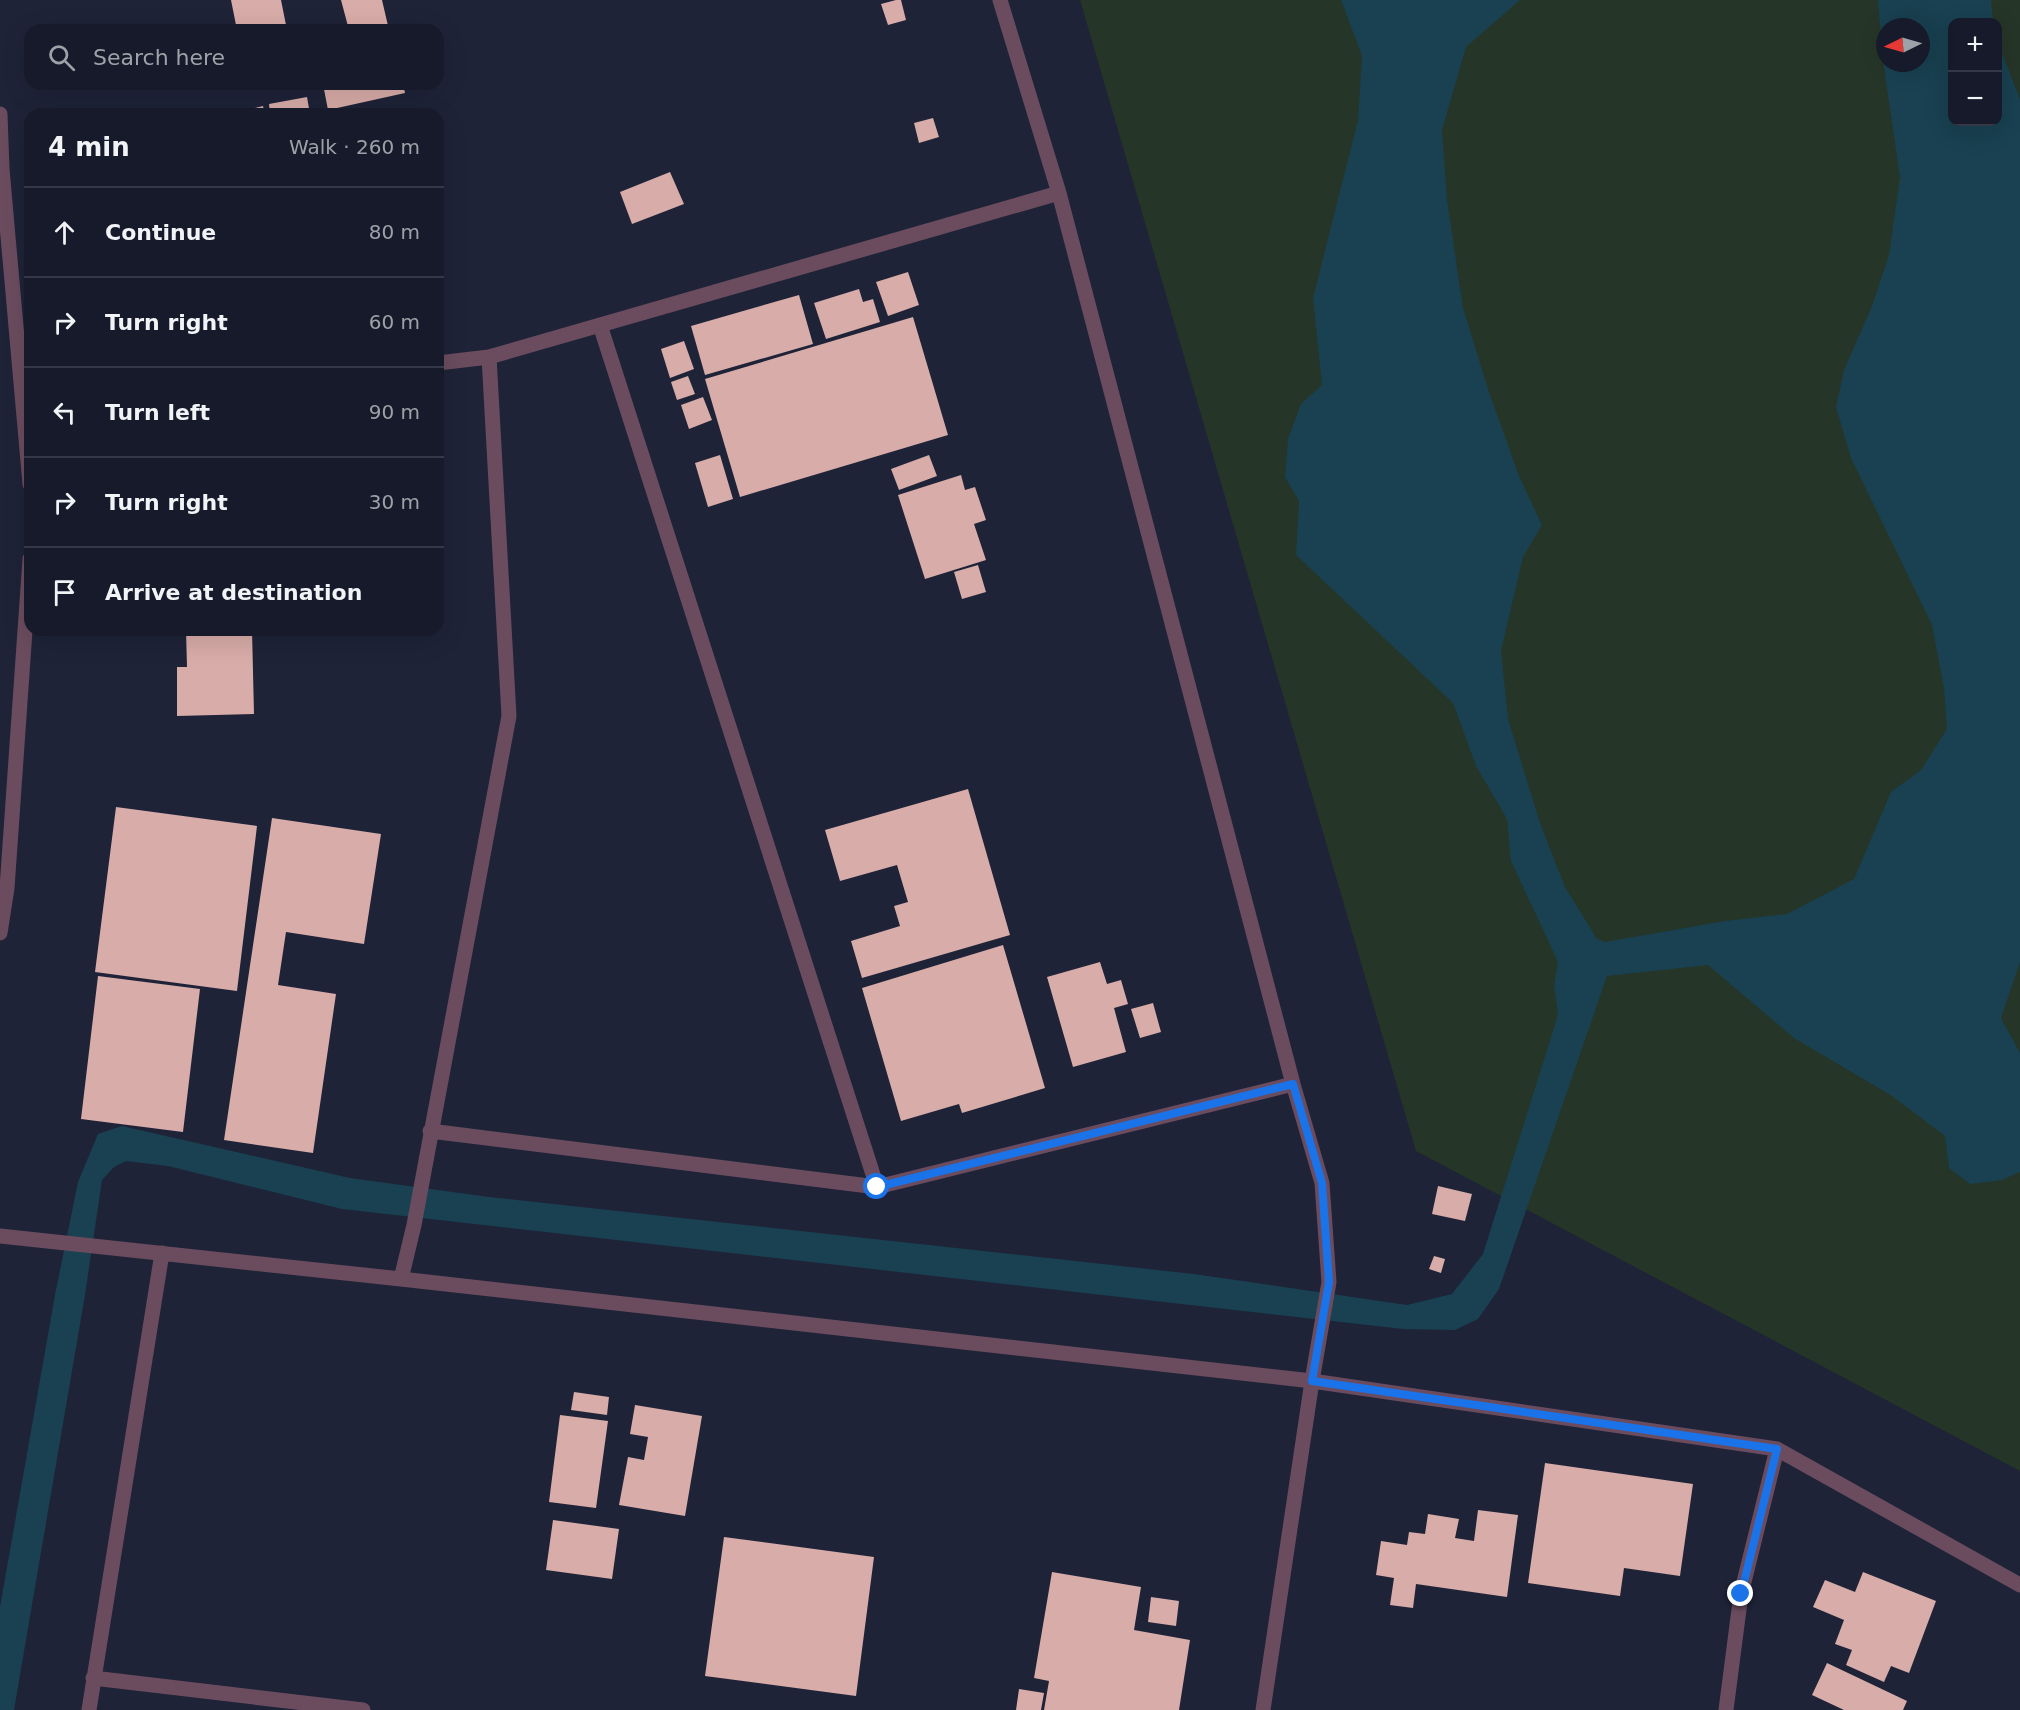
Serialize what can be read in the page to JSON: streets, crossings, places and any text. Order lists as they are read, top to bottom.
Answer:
{
  "north": "left",
  "page": {
    "map_buttons": ["+", "−"],
    "search": "Search here",
    "heading": ["4 min", "Walk · 260 m"],
    "list": [
      ["Continue", "80 m"],
      ["Turn right", "60 m"],
      ["Turn left", "90 m"],
      ["Turn right", "30 m"],
      "Arrive at destination"
    ]
  }
}
